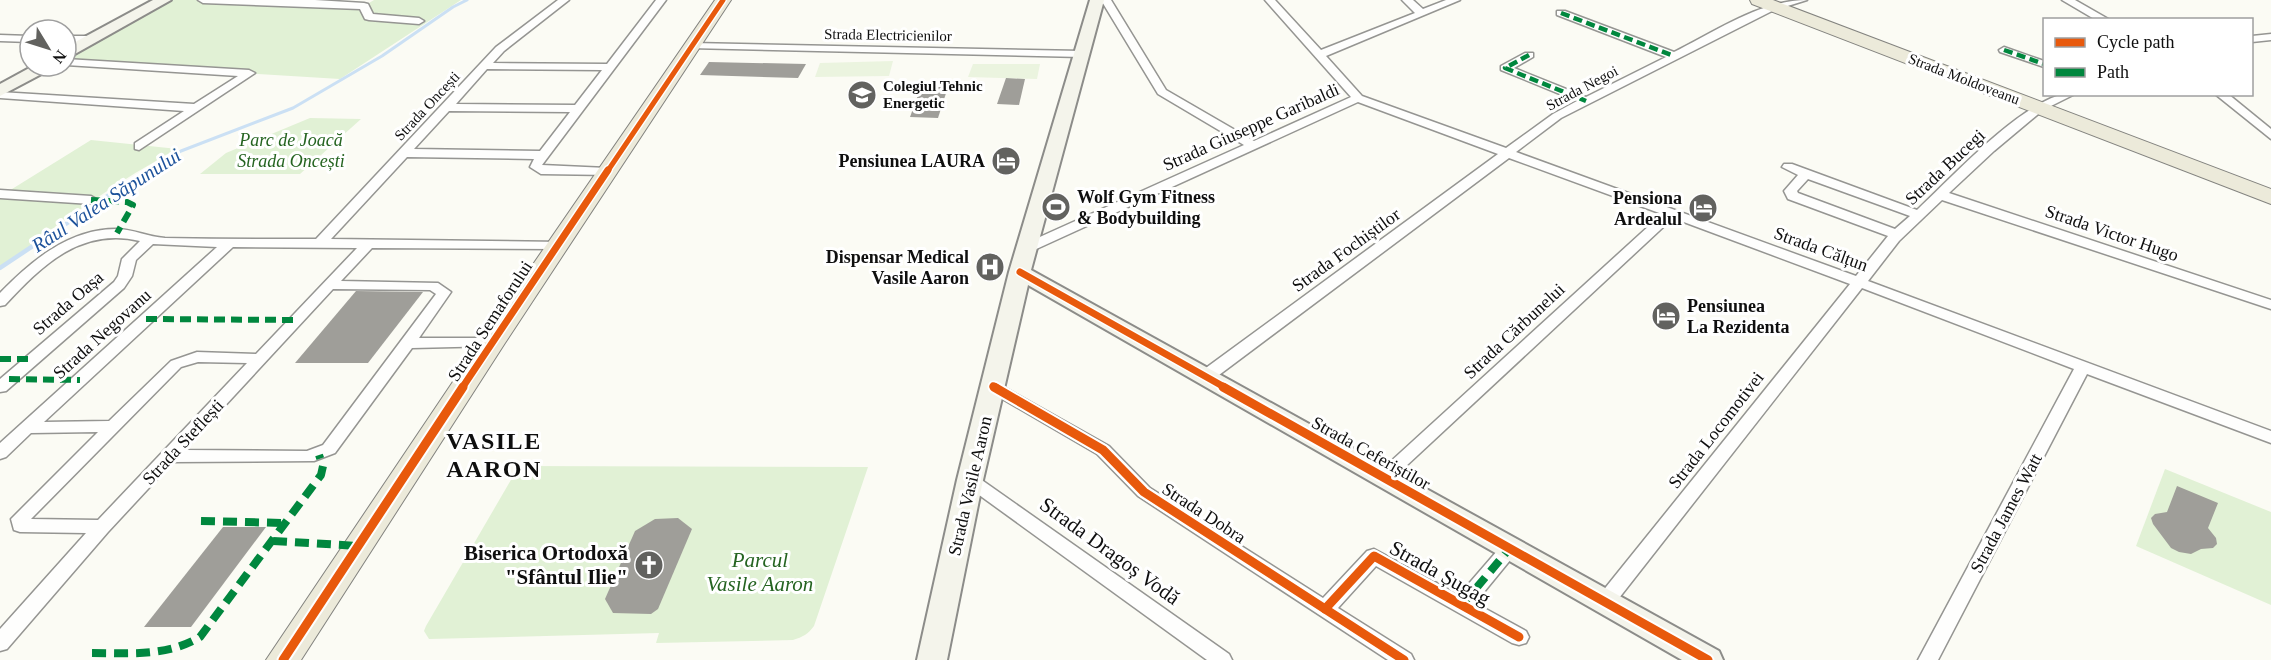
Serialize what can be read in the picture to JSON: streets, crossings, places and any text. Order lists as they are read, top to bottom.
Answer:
{
  "streets": {
    "main road": ["Strada Moldoveanu", "Strada Semaforului"],
    "street": [
      "Strada Electricienilor",
      "Strada Negoi",
      "Strada Oncești",
      "Strada Giuseppe Garibaldi",
      "Strada Bucegi",
      "Strada Victor Hugo",
      "Strada Călțun",
      "Strada Fochiștilor",
      "Strada Oașa",
      "Strada Cărbunelui",
      "Strada Negovanu",
      "Strada Locomotivei",
      "Strada Steflești",
      "Strada Ceferiștilor",
      "Strada Vasile Aaron",
      "Strada Dobra",
      "Strada James Watt",
      "Strada Dragoș Vodă",
      "Strada Șugag"
    ]
  },
  "crossings": [
    ["Strada Electricienilor", "Strada Semaforului"],
    ["Strada Electricienilor", "Strada Vasile Aaron"],
    ["Strada Moldoveanu", "Strada Negoi"],
    ["Strada Moldoveanu", "Strada Bucegi"],
    ["Strada Negoi", "Strada Călțun"],
    ["Strada Negoi", "Strada Fochiștilor"],
    ["Strada Giuseppe Garibaldi", "Strada Călțun"],
    ["Strada Giuseppe Garibaldi", "Strada Vasile Aaron"],
    ["Strada Bucegi", "Strada Victor Hugo"],
    ["Strada Bucegi", "Strada Călțun"],
    ["Strada Bucegi", "Strada Locomotivei"],
    ["Strada Călțun", "Strada Fochiștilor"],
    ["Strada Călțun", "Strada Cărbunelui"],
    ["Strada Călțun", "Strada Locomotivei"],
    ["Strada Călțun", "Strada James Watt"],
    ["Strada Fochiștilor", "Strada Ceferiștilor"],
    ["Strada Cărbunelui", "Strada Ceferiștilor"],
    ["Strada Locomotivei", "Strada Ceferiștilor"],
    ["Strada Ceferiștilor", "Strada Vasile Aaron"],
    ["Strada Vasile Aaron", "Strada Dobra"],
    ["Strada Vasile Aaron", "Strada Dragoș Vodă"],
    ["Strada Dobra", "Strada Șugag"]
  ],
  "districts": ["VASILE AARON"],
  "water": ["Râul Valea Săpunului"],
  "parks": ["Parc de Joacă Strada Oncești", "Parcul Vasile Aaron"],
  "places": {
    "school or university": ["Colegiul Tehnic Energetic"],
    "hotel": ["Pensiunea LAURA", "Pensiona Ardealul", "Pensiunea La Rezidenta"],
    "sports": ["Wolf Gym Fitness & Bodybuilding"],
    "hospital": ["Dispensar Medical Vasile Aaron"],
    "church": ["Biserica Ortodoxă \"Sfântul Ilie\""]
  },
  "legend": ["Cycle path", "Path"],
  "north": "bottom right"
}
